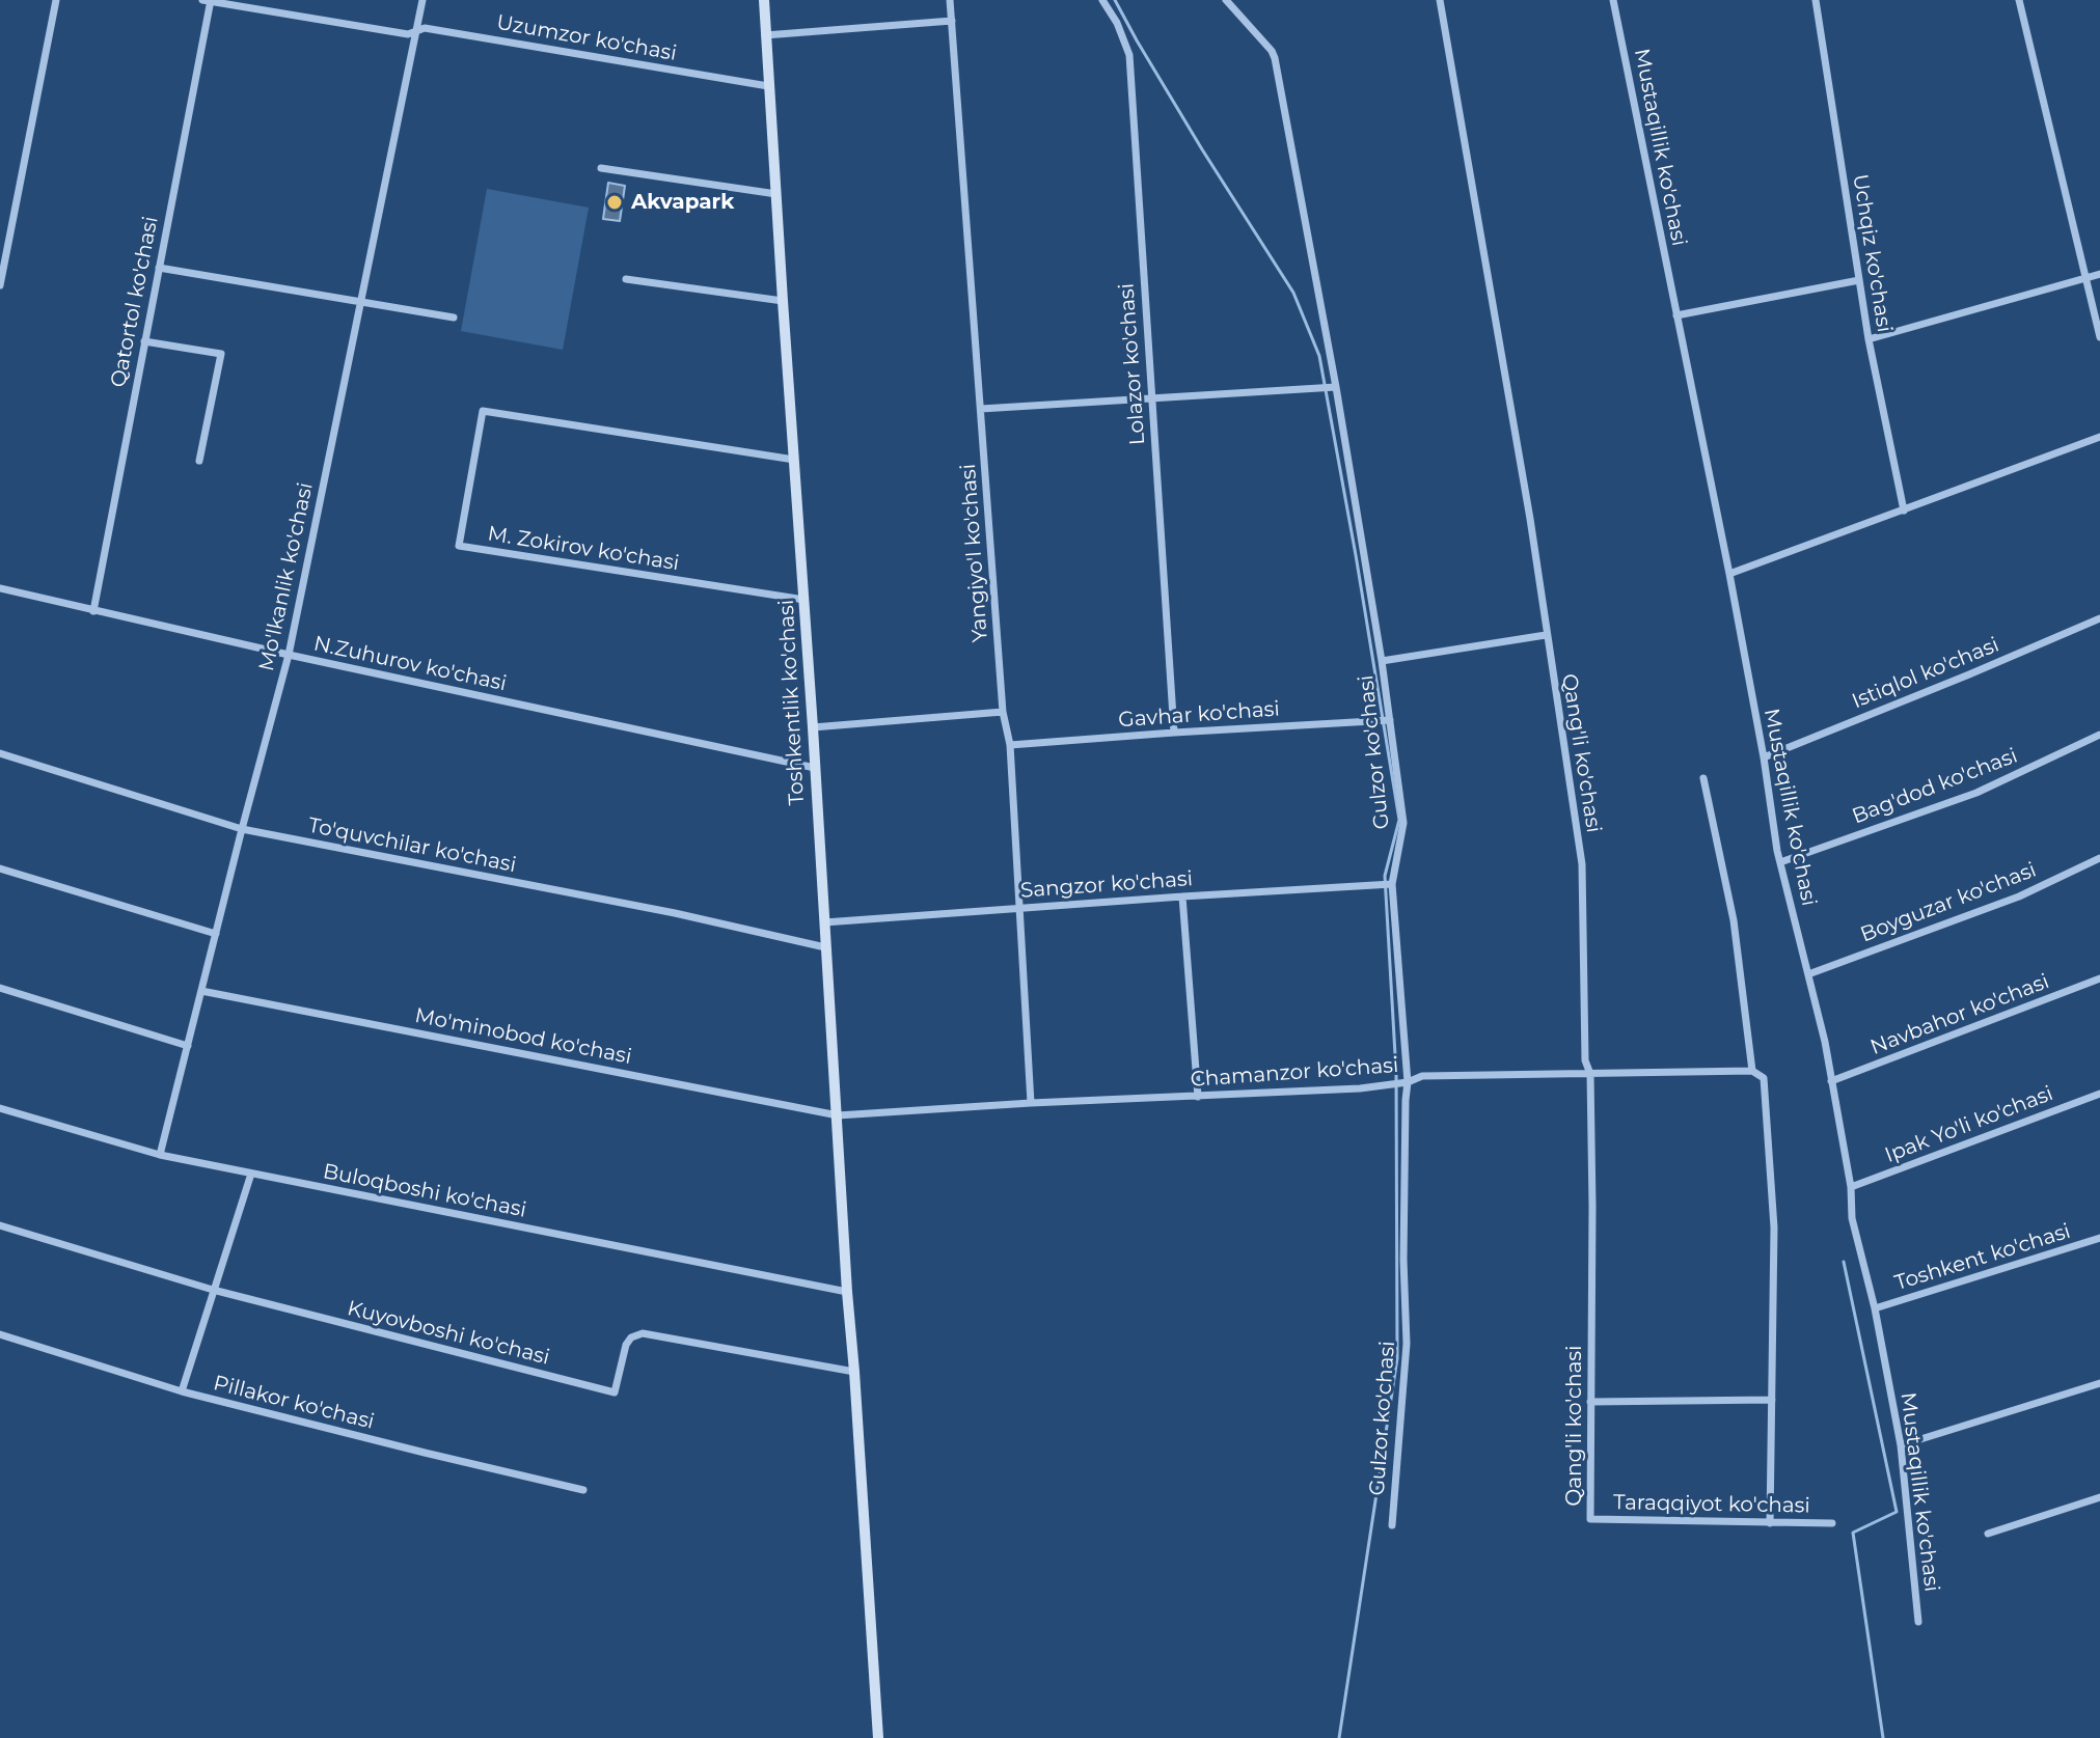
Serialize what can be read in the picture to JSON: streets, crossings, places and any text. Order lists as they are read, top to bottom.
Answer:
{
  "streets": {
    "main road": ["Toshkentlik ko'chasi"],
    "street": [
      "Uzumzor ko'chasi",
      "Mustaqillik ko'chasi",
      "Uchqiz ko'chasi",
      "Qatortol ko'chasi",
      "Lolazor ko'chasi",
      "M. Zokirov ko'chasi",
      "Yangiyo'l ko'chasi",
      "Mo'lkanlik ko'chasi",
      "N.Zuhurov ko'chasi",
      "Istiqlol ko'chasi",
      "Gavhar ko'chasi",
      "Gulzor ko'chasi",
      "Qang'li ko'chasi",
      "Bag'dod ko'chasi",
      "To'quvchilar ko'chasi",
      "Sangzor ko'chasi",
      "Boyguzar ko'chasi",
      "Navbahor ko'chasi",
      "Mo'minobod ko'chasi",
      "Chamanzor ko'chasi",
      "Ipak Yo'li ko'chasi",
      "Buloqboshi ko'chasi",
      "Toshkent ko'chasi",
      "Kuyovboshi ko'chasi",
      "Pillakor ko'chasi",
      "Taraqqiyot ko'chasi"
    ]
  },
  "crossings": [
    ["Uzumzor ko'chasi", "Qatortol ko'chasi"],
    ["Uzumzor ko'chasi", "Mo'lkanlik ko'chasi"],
    ["Uzumzor ko'chasi", "Toshkentlik ko'chasi"],
    ["Mustaqillik ko'chasi", "Istiqlol ko'chasi"],
    ["Mustaqillik ko'chasi", "Bag'dod ko'chasi"],
    ["Mustaqillik ko'chasi", "Boyguzar ko'chasi"],
    ["Mustaqillik ko'chasi", "Navbahor ko'chasi"],
    ["Mustaqillik ko'chasi", "Ipak Yo'li ko'chasi"],
    ["Mustaqillik ko'chasi", "Toshkent ko'chasi"],
    ["Qatortol ko'chasi", "N.Zuhurov ko'chasi"],
    ["Lolazor ko'chasi", "Gavhar ko'chasi"],
    ["M. Zokirov ko'chasi", "Toshkentlik ko'chasi"],
    ["Yangiyo'l ko'chasi", "Gavhar ko'chasi"],
    ["Yangiyo'l ko'chasi", "Sangzor ko'chasi"],
    ["Yangiyo'l ko'chasi", "Chamanzor ko'chasi"],
    ["Mo'lkanlik ko'chasi", "N.Zuhurov ko'chasi"],
    ["Mo'lkanlik ko'chasi", "To'quvchilar ko'chasi"],
    ["Mo'lkanlik ko'chasi", "Mo'minobod ko'chasi"],
    ["Mo'lkanlik ko'chasi", "Buloqboshi ko'chasi"],
    ["N.Zuhurov ko'chasi", "Toshkentlik ko'chasi"],
    ["Toshkentlik ko'chasi", "To'quvchilar ko'chasi"],
    ["Toshkentlik ko'chasi", "Sangzor ko'chasi"],
    ["Toshkentlik ko'chasi", "Mo'minobod ko'chasi"],
    ["Toshkentlik ko'chasi", "Chamanzor ko'chasi"],
    ["Toshkentlik ko'chasi", "Buloqboshi ko'chasi"],
    ["Toshkentlik ko'chasi", "Kuyovboshi ko'chasi"],
    ["Gavhar ko'chasi", "Gulzor ko'chasi"],
    ["Gulzor ko'chasi", "Sangzor ko'chasi"],
    ["Gulzor ko'chasi", "Chamanzor ko'chasi"],
    ["Qang'li ko'chasi", "Chamanzor ko'chasi"],
    ["Qang'li ko'chasi", "Taraqqiyot ko'chasi"],
    ["Mo'minobod ko'chasi", "Chamanzor ko'chasi"]
  ],
  "places": ["Akvapark"]
}
